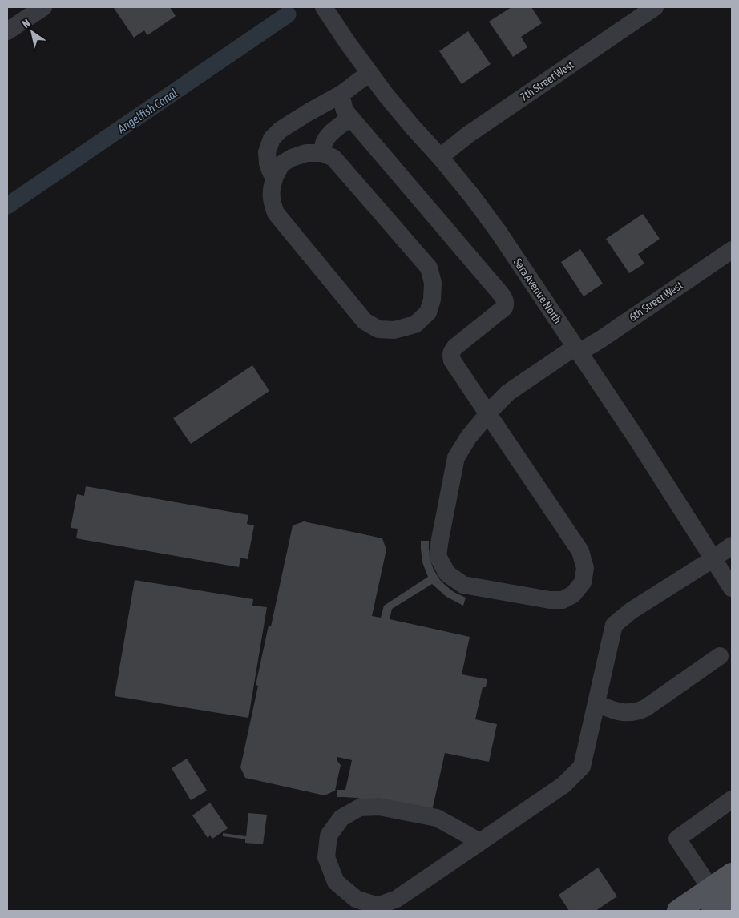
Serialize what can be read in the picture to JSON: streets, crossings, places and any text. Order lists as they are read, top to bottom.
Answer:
{
  "streets": {
    "street": ["7th Street West", "Sara Avenue North", "6th Street West"]
  },
  "crossings": [
    ["7th Street West", "Sara Avenue North"],
    ["Sara Avenue North", "6th Street West"]
  ],
  "water": ["Angelfish Canal"],
  "north": "top left"
}
